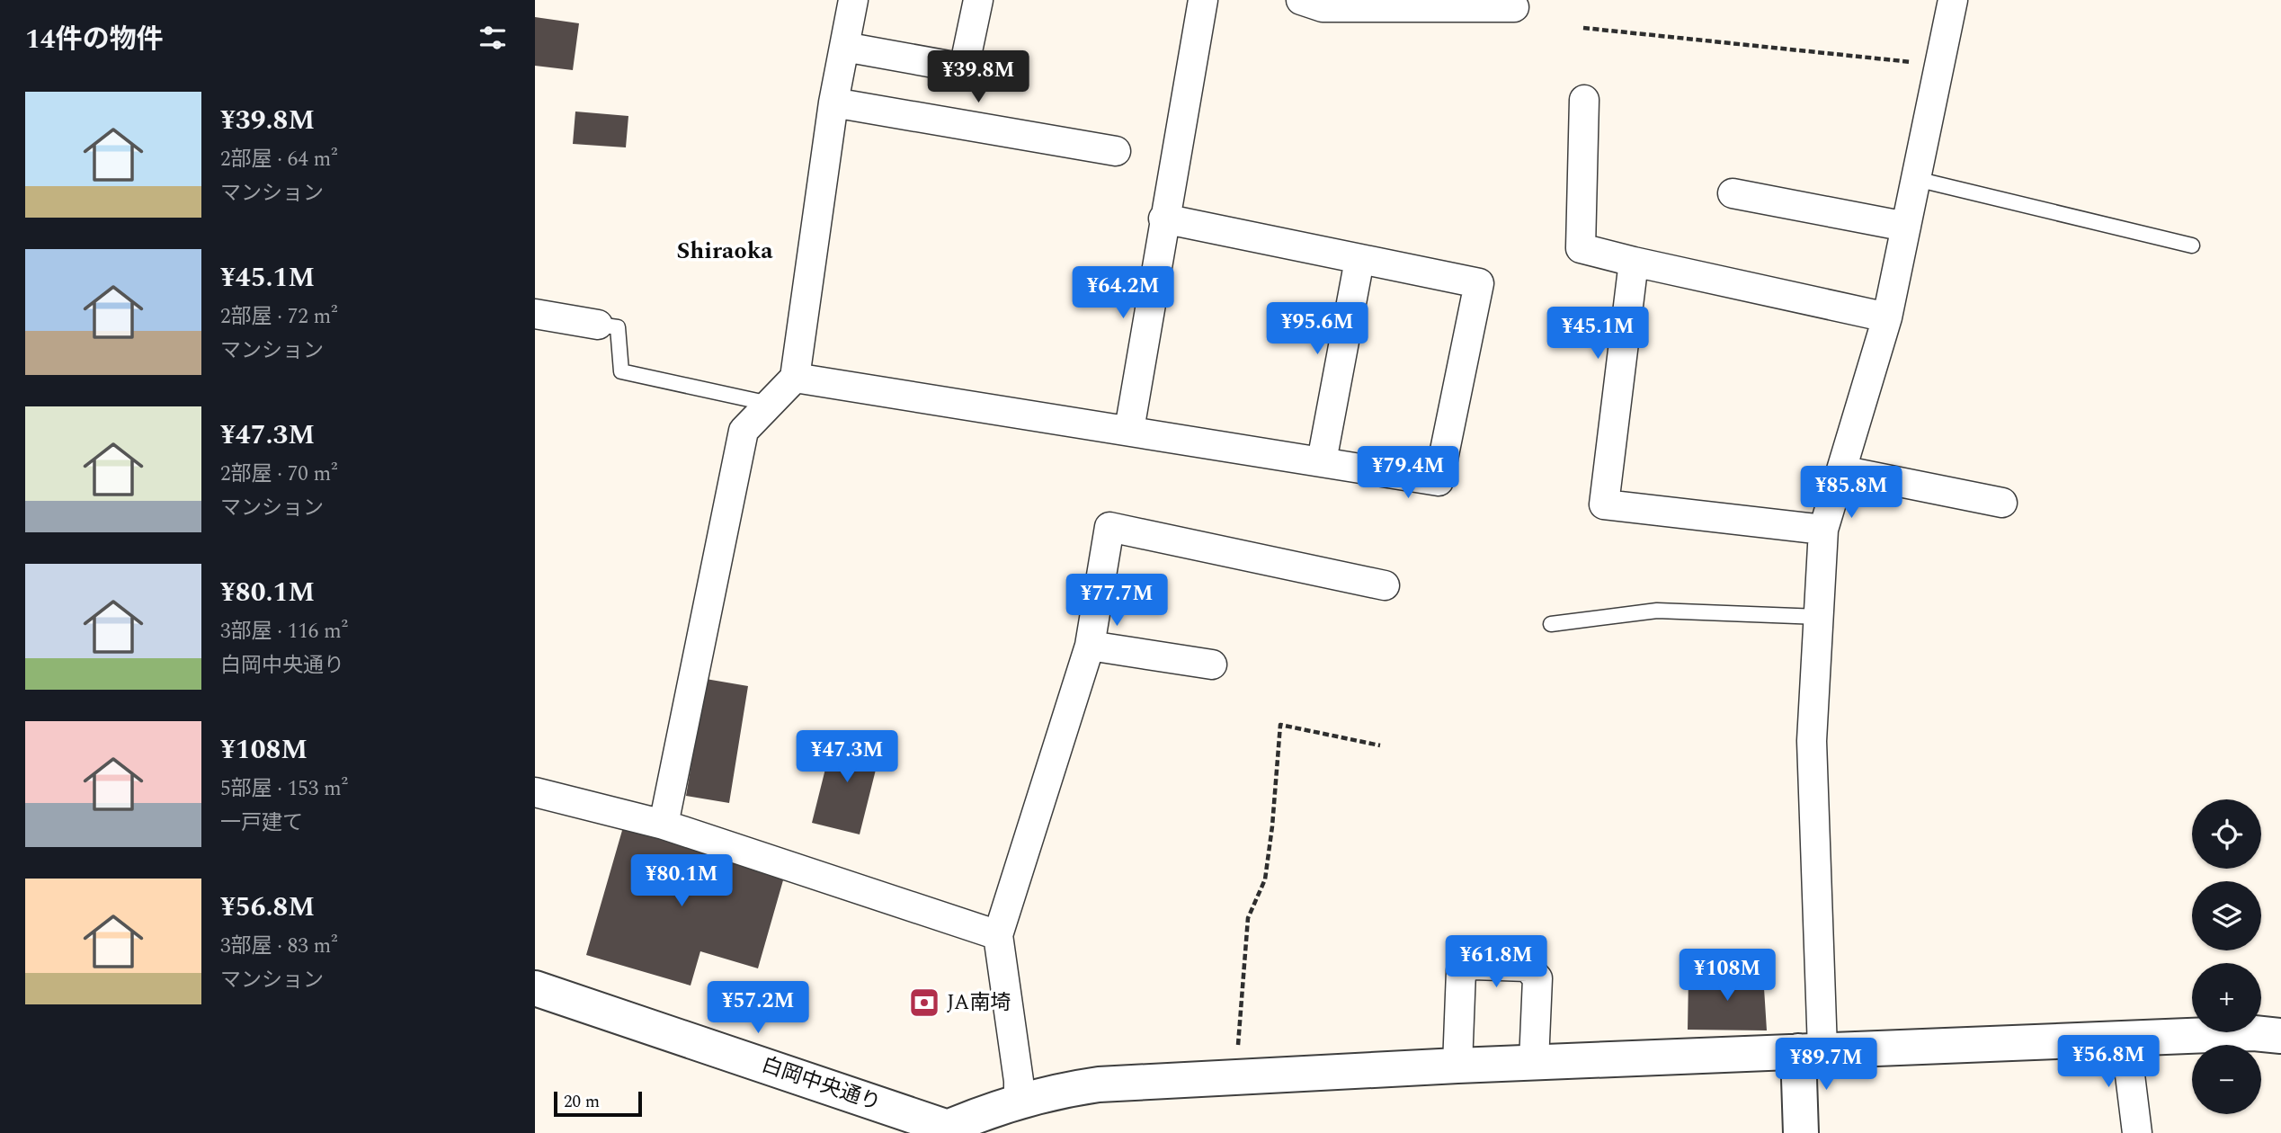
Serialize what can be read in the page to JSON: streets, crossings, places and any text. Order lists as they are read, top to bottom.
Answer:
{
  "streets": {
    "street": ["白岡中央通り"]
  },
  "districts": ["Shiraoka"],
  "places": {
    "bank": ["JA南埼"]
  },
  "scale_bar": "20 m",
  "page": {
    "heading": "14件の物件",
    "price": [
      "¥39.8M",
      "¥64.2M",
      "¥95.6M",
      "¥45.1M",
      "¥79.4M",
      "¥85.8M",
      "¥77.7M",
      "¥47.3M",
      "¥80.1M",
      "¥61.8M",
      "¥108M",
      "¥57.2M",
      "¥56.8M",
      "¥89.7M"
    ],
    "list": [
      {
        "name": "¥39.8M",
        "note": "2部屋 · 64 m² · マンション"
      },
      {
        "name": "¥45.1M",
        "note": "2部屋 · 72 m² · マンション"
      },
      {
        "name": "¥47.3M",
        "note": "2部屋 · 70 m² · マンション"
      },
      {
        "name": "¥80.1M",
        "note": "3部屋 · 116 m² · 白岡中央通り"
      },
      {
        "name": "¥108M",
        "note": "5部屋 · 153 m² · 一戸建て"
      },
      {
        "name": "¥56.8M",
        "note": "3部屋 · 83 m² · マンション"
      }
    ],
    "map_buttons": ["+", "−"],
    "scale": "20 m"
  }
}
